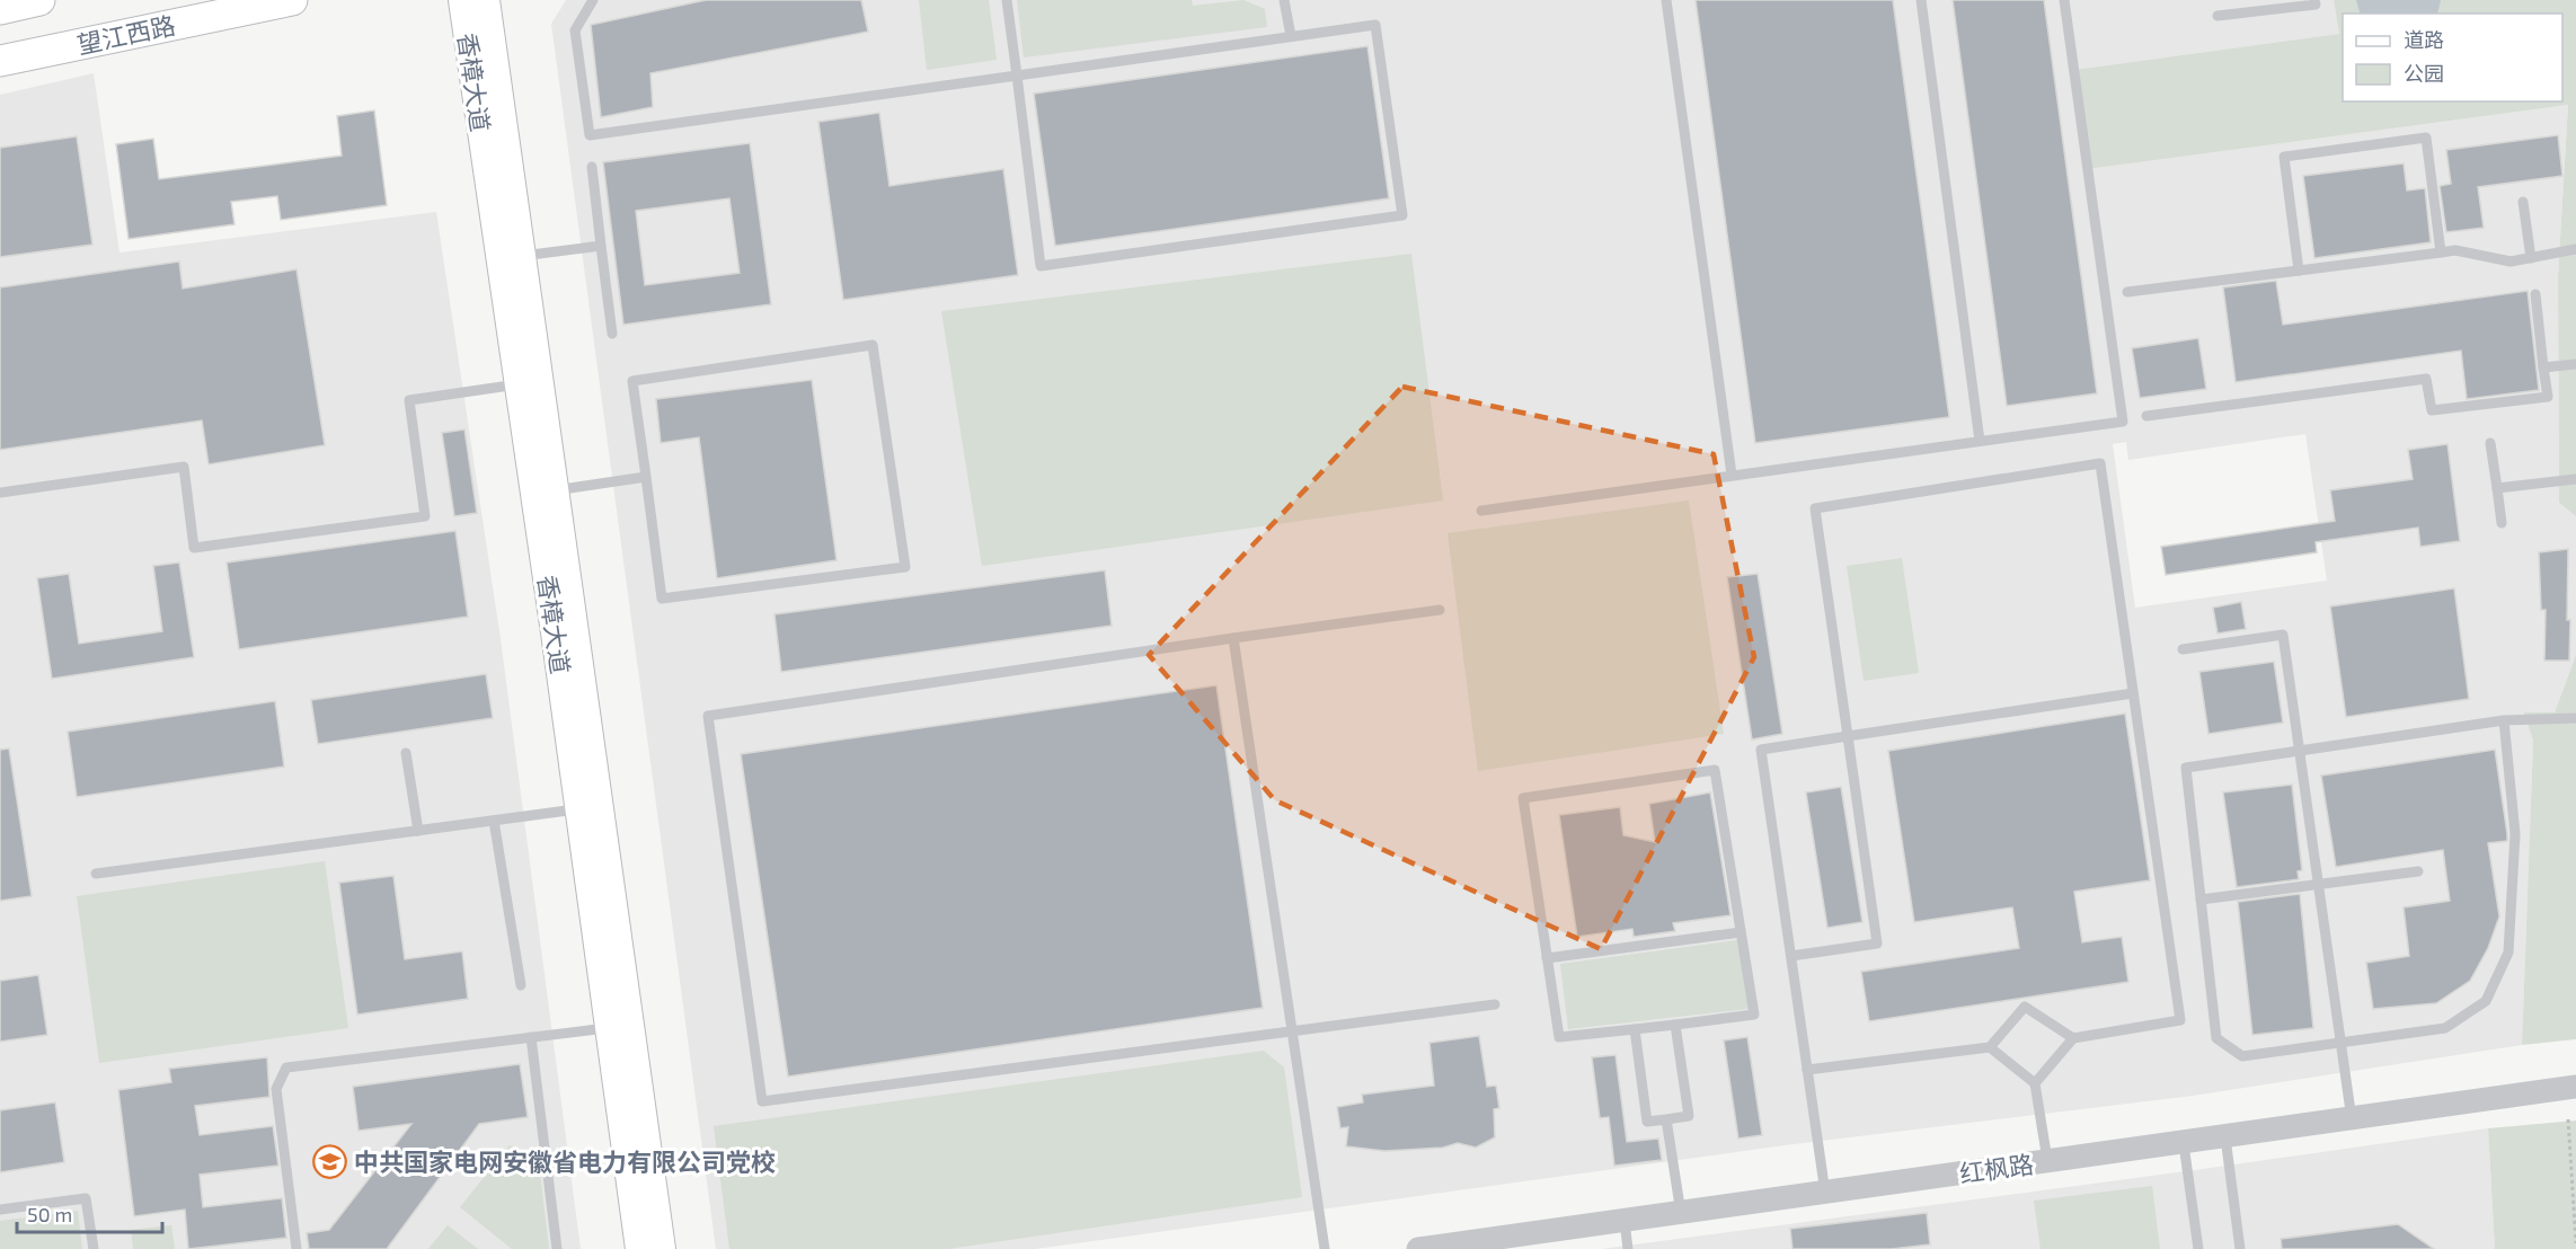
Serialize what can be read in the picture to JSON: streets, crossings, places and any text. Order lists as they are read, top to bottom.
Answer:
{
  "streets": {
    "main road": ["望江西路", "香樟大道"],
    "street": ["红枫路"]
  },
  "places": {
    "school or university": ["中共国家电网安徽省电力有限公司党校"]
  },
  "legend": ["道路", "公园"],
  "scale_bar": "50 m"
}
